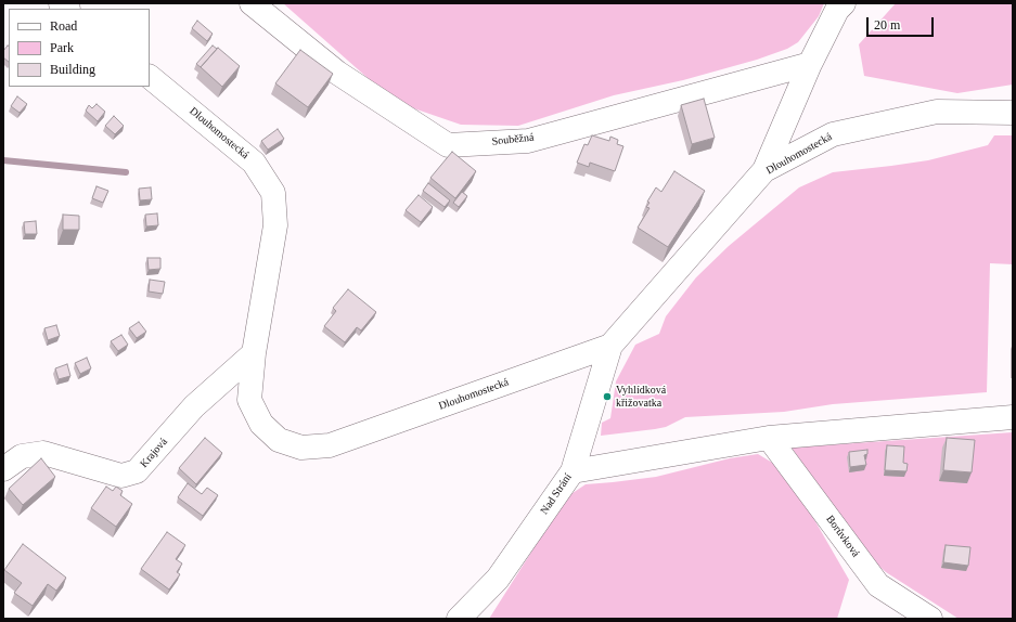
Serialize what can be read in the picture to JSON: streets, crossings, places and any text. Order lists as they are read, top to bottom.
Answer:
{
  "streets": {
    "street": [
      "Dlouhomostecká",
      "Souběžná",
      "Krajová",
      "Nad Strání",
      "Borůvková"
    ]
  },
  "crossings": [
    ["Dlouhomostecká", "Krajová"],
    ["Dlouhomostecká", "Nad Strání"]
  ],
  "places": ["Vyhlídková křižovatka"],
  "legend": ["Road", "Park", "Building"],
  "scale_bar": "20 m"
}
